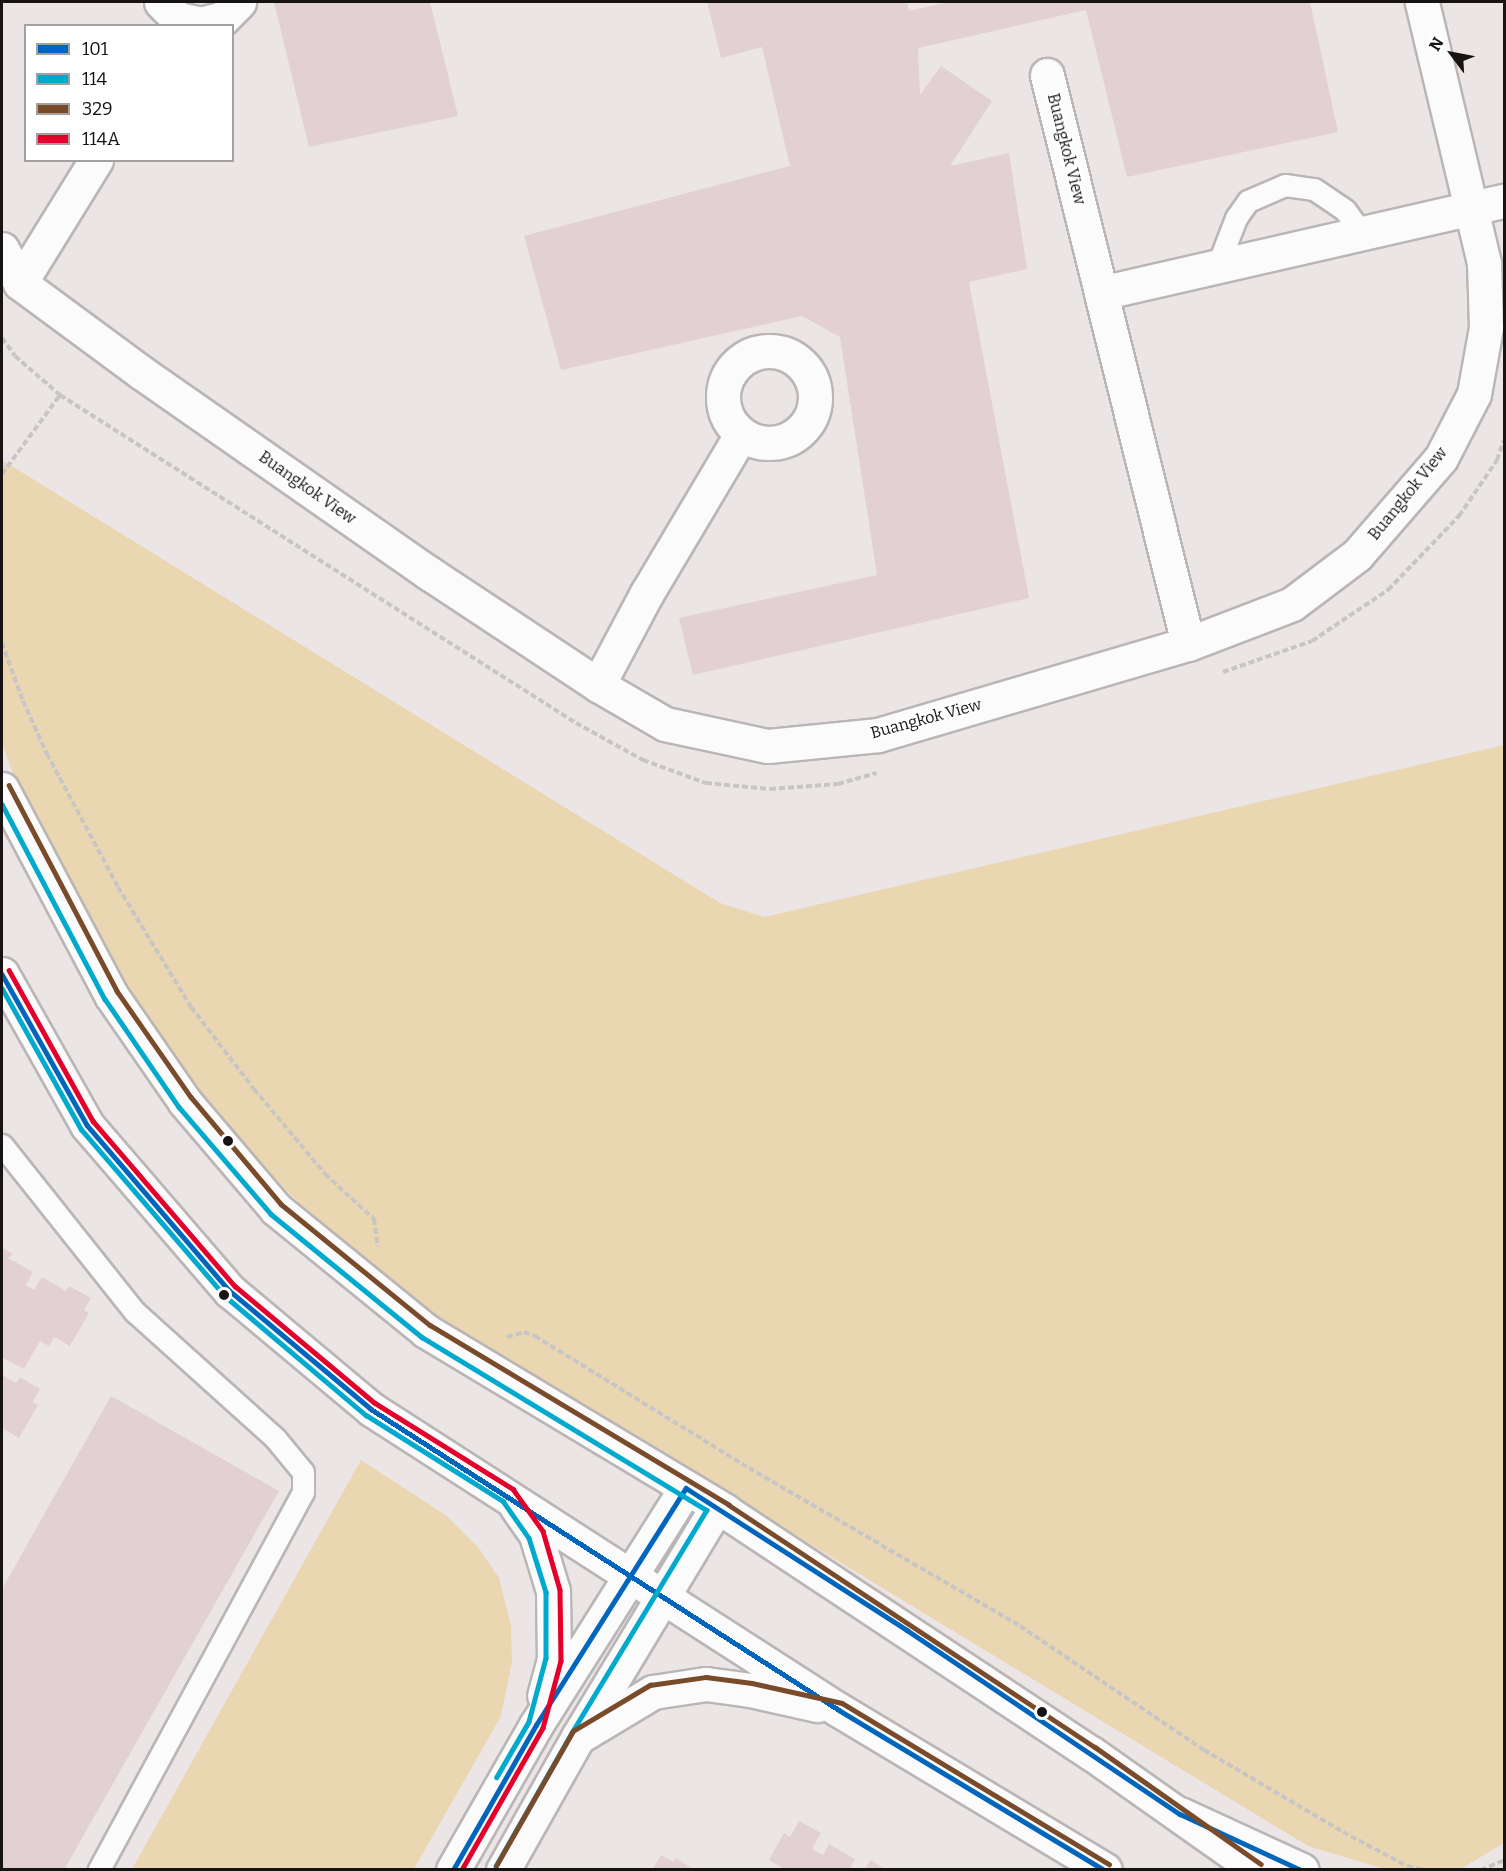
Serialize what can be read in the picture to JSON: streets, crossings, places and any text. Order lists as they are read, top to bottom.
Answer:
{
  "streets": {
    "street": ["Buangkok View"]
  },
  "lines": [
    "transit line 329",
    "transit line 114",
    "transit line 114A",
    "transit line 101"
  ],
  "legend": [
    "101",
    "114",
    "329",
    "114A"
  ],
  "north": "top left"
}
